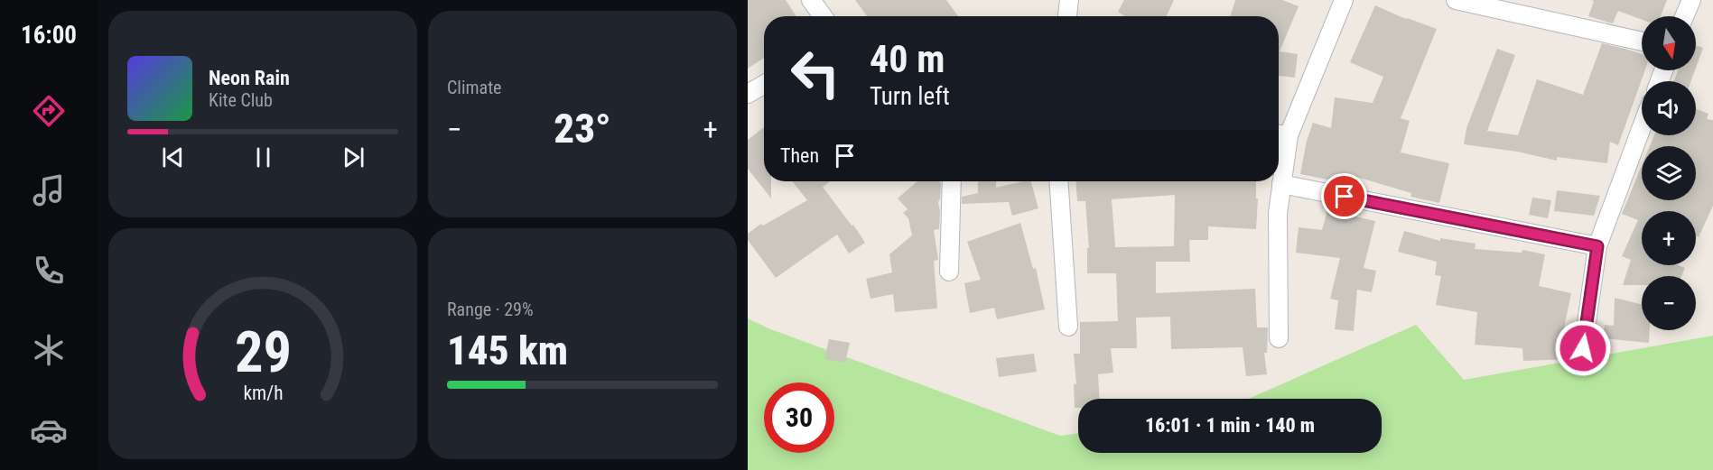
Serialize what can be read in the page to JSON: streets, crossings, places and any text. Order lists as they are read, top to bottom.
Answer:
{
  "north": "bottom",
  "page": {
    "tabs": "16:00",
    "tile": [
      "Climate",
      ["Range · 29%", "145 km"]
    ],
    "map_buttons": ["+", "−"],
    "turn": ["40 m", "Turn left"],
    "song": ["Neon Rain", "Kite Club"],
    "heat": ["−", "23°", "+"],
    "then": "Then",
    "limit": "30",
    "trip": "16:01 · 1 min · 140 m",
    "gauge": ["29", "km/h"]
  }
}
